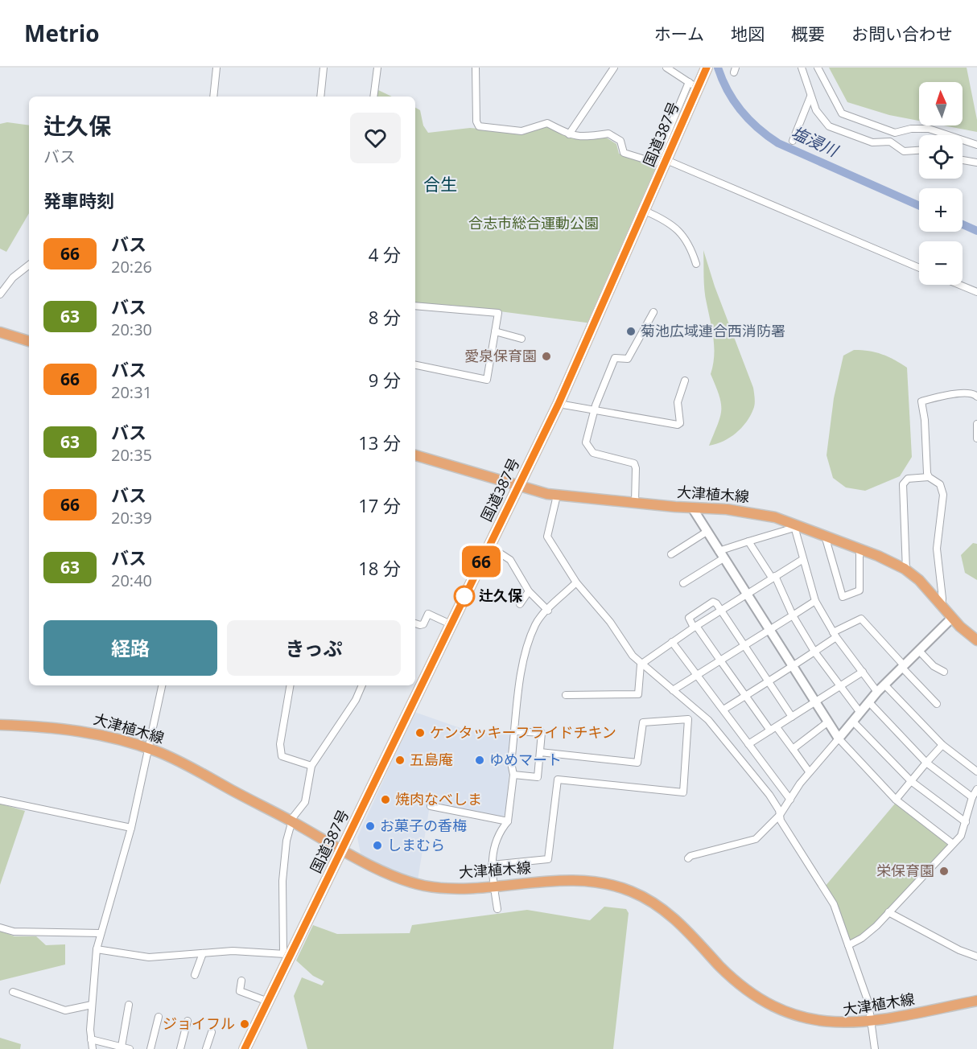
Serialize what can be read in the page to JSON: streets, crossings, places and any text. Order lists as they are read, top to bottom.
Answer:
{
  "streets": {
    "highway": ["国道387号"],
    "main road": ["大津植木線"]
  },
  "crossings": [
    ["国道387号", "大津植木線"]
  ],
  "districts": ["合生"],
  "water": ["塩浸川"],
  "parks": ["合志市総合運動公園"],
  "places": [
    "菊池広域連合西消防署",
    "愛泉保育園",
    "辻久保",
    "ケンタッキーフライドチキン",
    "五島庵",
    "ゆめマート",
    "焼肉なべしま",
    "お菓子の香梅",
    "しまむら",
    "栄保育園",
    "ジョイフル"
  ],
  "lines": ["bus line 66"],
  "north": "top",
  "page": {
    "header": "Metrio",
    "nav": [
      "ホーム",
      "地図",
      "概要",
      "お問い合わせ"
    ],
    "on_map": "66",
    "map_buttons": ["+", "−"],
    "heading": [
      ["辻久保", "バス"],
      "発車時刻"
    ],
    "list": [
      {
        "mark": "66",
        "name": "バス",
        "note": "20:26",
        "value": "4 分"
      },
      {
        "mark": "63",
        "name": "バス",
        "note": "20:30",
        "value": "8 分"
      },
      {
        "mark": "66",
        "name": "バス",
        "note": "20:31",
        "value": "9 分"
      },
      {
        "mark": "63",
        "name": "バス",
        "note": "20:35",
        "value": "13 分"
      },
      {
        "mark": "66",
        "name": "バス",
        "note": "20:39",
        "value": "17 分"
      },
      {
        "mark": "63",
        "name": "バス",
        "note": "20:40",
        "value": "18 分"
      }
    ],
    "buttons": ["経路", "きっぷ"]
  }
}
